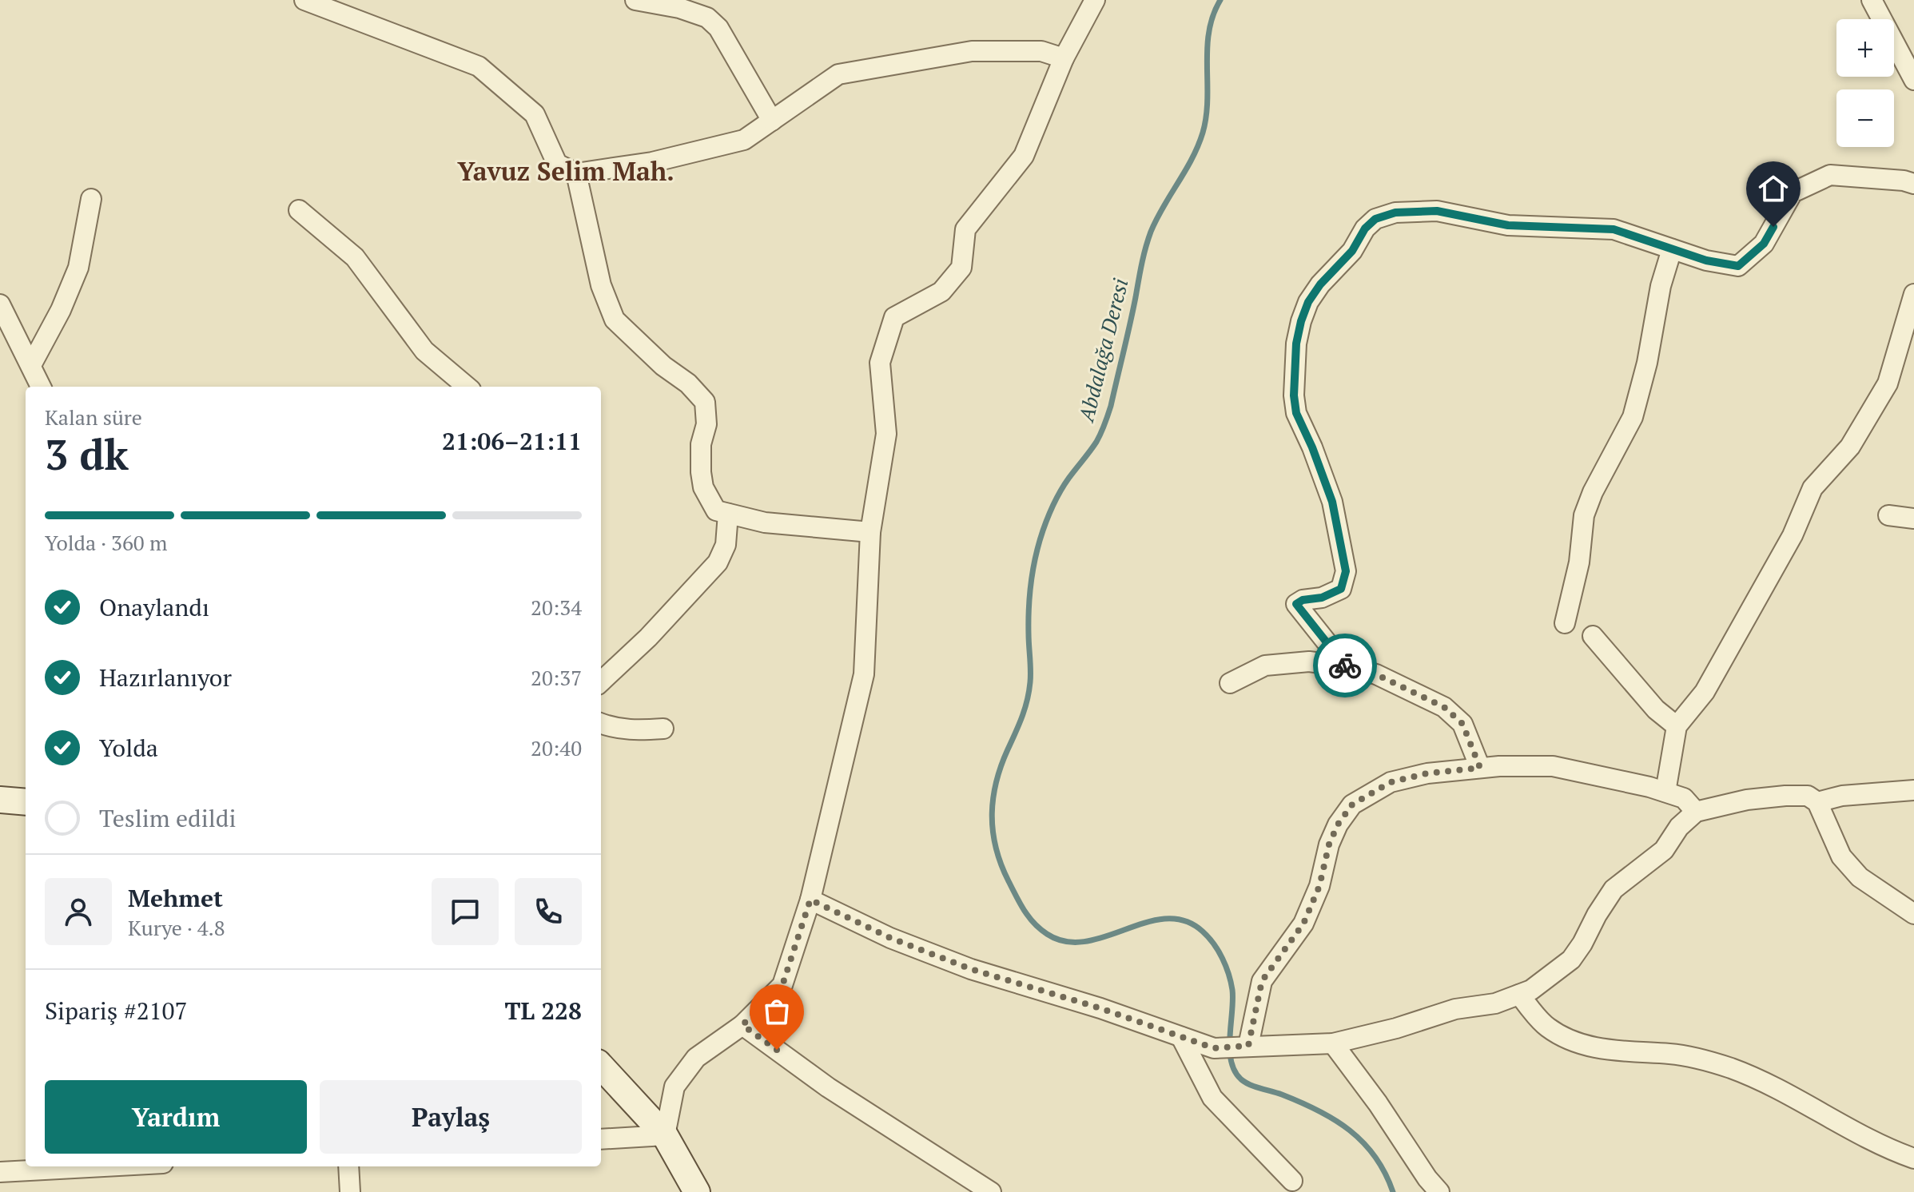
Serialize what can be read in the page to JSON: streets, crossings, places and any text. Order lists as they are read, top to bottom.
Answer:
{
  "districts": ["Yavuz Selim Mah."],
  "water": ["Abdalağa Deresi"],
  "page": {
    "map_buttons": ["+", "−"],
    "heading": ["3 dk", "Kalan süre", "21:06–21:11"],
    "panel": [
      "Mehmet",
      "Kurye · 4.8",
      "Sipariş #2107",
      "TL 228"
    ],
    "bar": "Yolda · 360 m",
    "list": [
      ["Onaylandı", "20:34"],
      ["Hazırlanıyor", "20:37"],
      ["Yolda", "20:40"],
      "Teslim edildi"
    ],
    "buttons": ["Yardım", "Paylaş"]
  }
}
